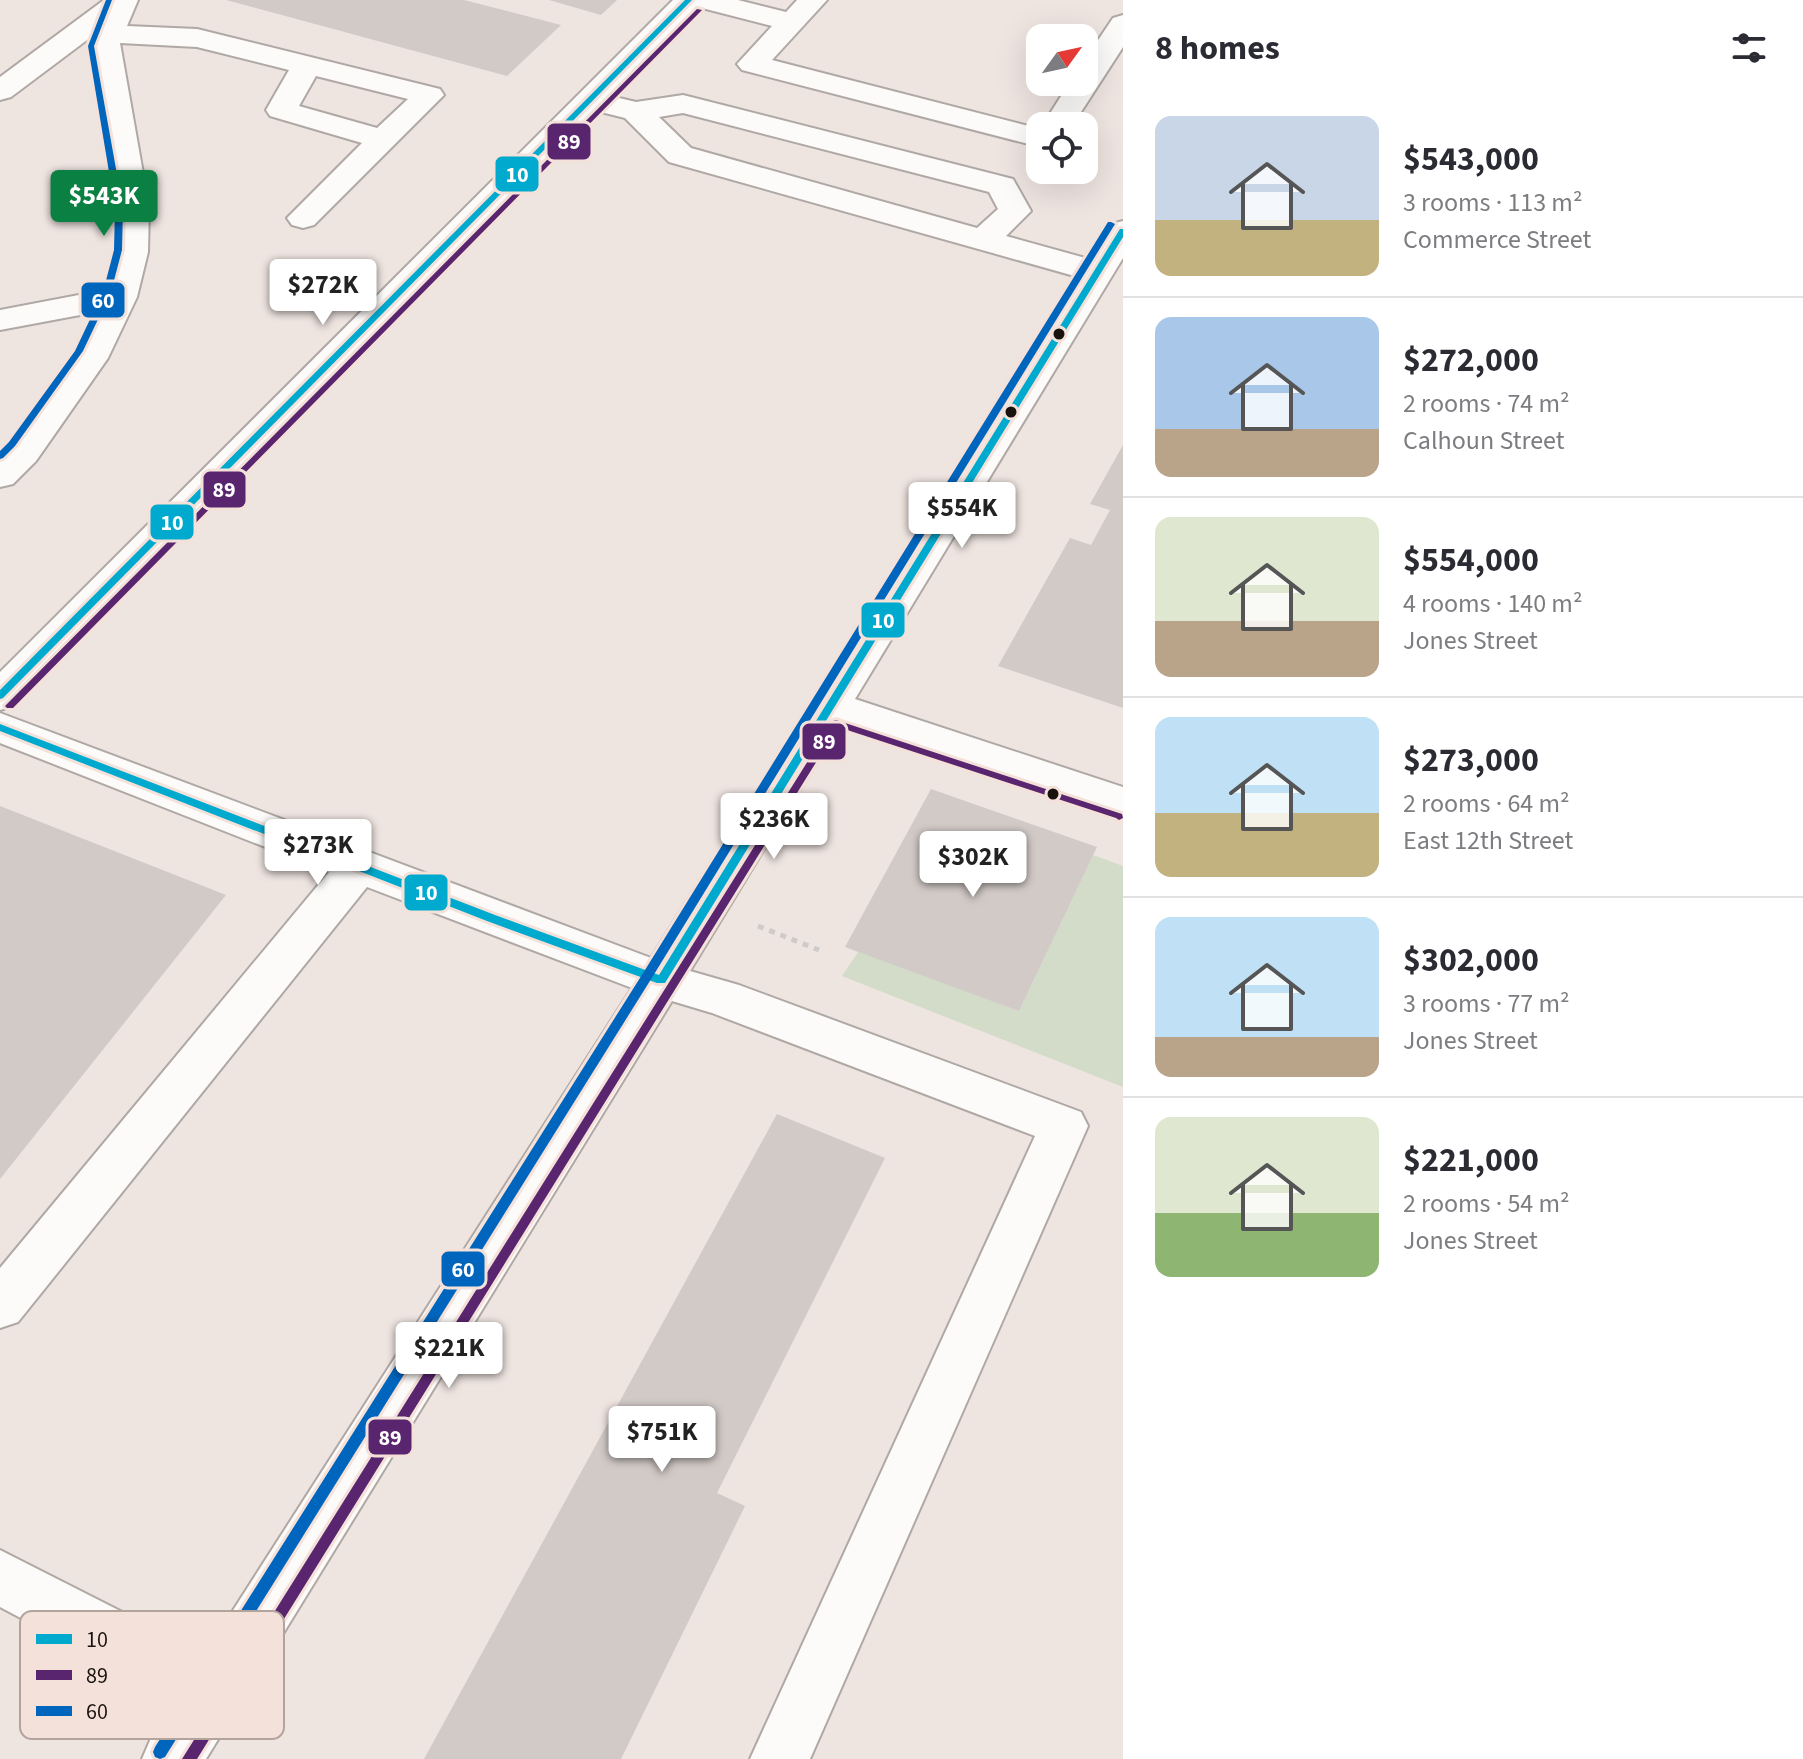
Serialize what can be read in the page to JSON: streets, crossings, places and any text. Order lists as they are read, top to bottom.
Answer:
{
  "lines": ["transit line 10", "transit line 60", "transit line 89"],
  "legend": ["10", "89", "60"],
  "north": "top right",
  "page": {
    "heading": "8 homes",
    "list": [
      {
        "name": "$543,000",
        "note": "3 rooms · 113 m² · Commerce Street"
      },
      {
        "name": "$272,000",
        "note": "2 rooms · 74 m² · Calhoun Street"
      },
      {
        "name": "$554,000",
        "note": "4 rooms · 140 m² · Jones Street"
      },
      {
        "name": "$273,000",
        "note": "2 rooms · 64 m² · East 12th Street"
      },
      {
        "name": "$302,000",
        "note": "3 rooms · 77 m² · Jones Street"
      },
      {
        "name": "$221,000",
        "note": "2 rooms · 54 m² · Jones Street"
      }
    ],
    "price": [
      "$543K",
      "$272K",
      "$554K",
      "$236K",
      "$273K",
      "$302K",
      "$221K",
      "$751K"
    ]
  }
}
